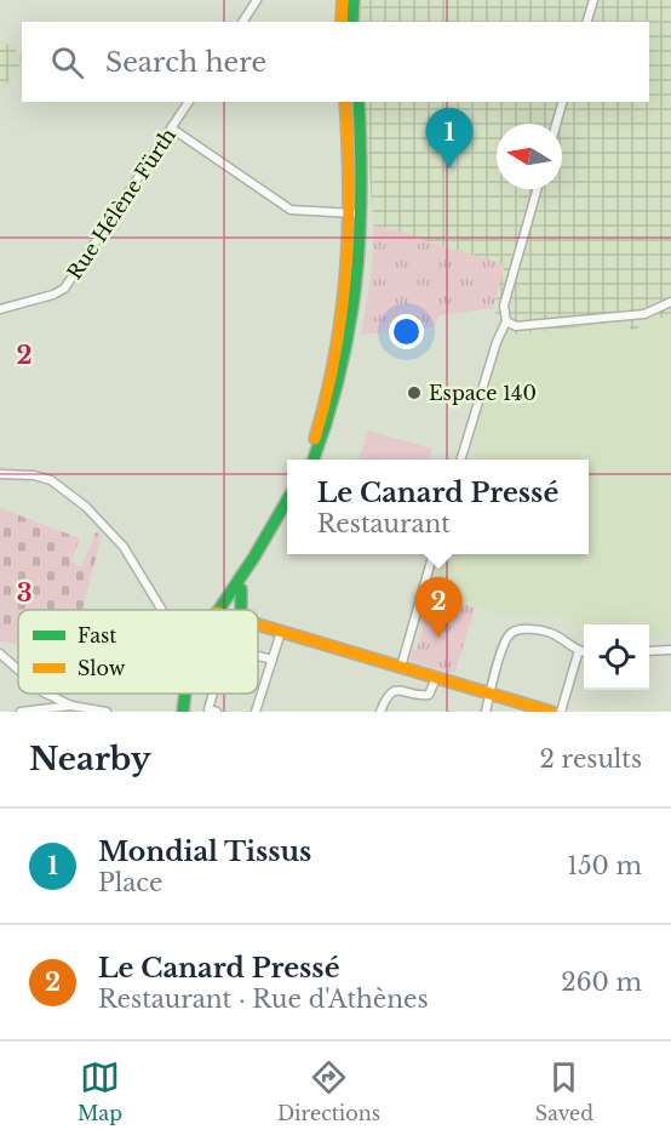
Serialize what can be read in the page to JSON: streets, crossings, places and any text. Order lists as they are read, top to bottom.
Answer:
{
  "streets": {
    "street": ["Rue Hélène Fürth"]
  },
  "places": ["Espace 140"],
  "legend": ["Fast", "Slow"],
  "north": "left",
  "page": {
    "search": "Search here",
    "pins": ["1", "2"],
    "popup": ["Le Canard Pressé", "Restaurant"],
    "heading": ["Nearby", "2 results"],
    "list": [
      {
        "mark": "1",
        "name": "Mondial Tissus",
        "note": "Place",
        "value": "150 m"
      },
      {
        "mark": "2",
        "name": "Le Canard Pressé",
        "note": "Restaurant · Rue d'Athènes",
        "value": "260 m"
      }
    ],
    "nav": ["Map", "Directions", "Saved"]
  },
  "grid": {
    "rows": ["2", "3"]
  }
}
